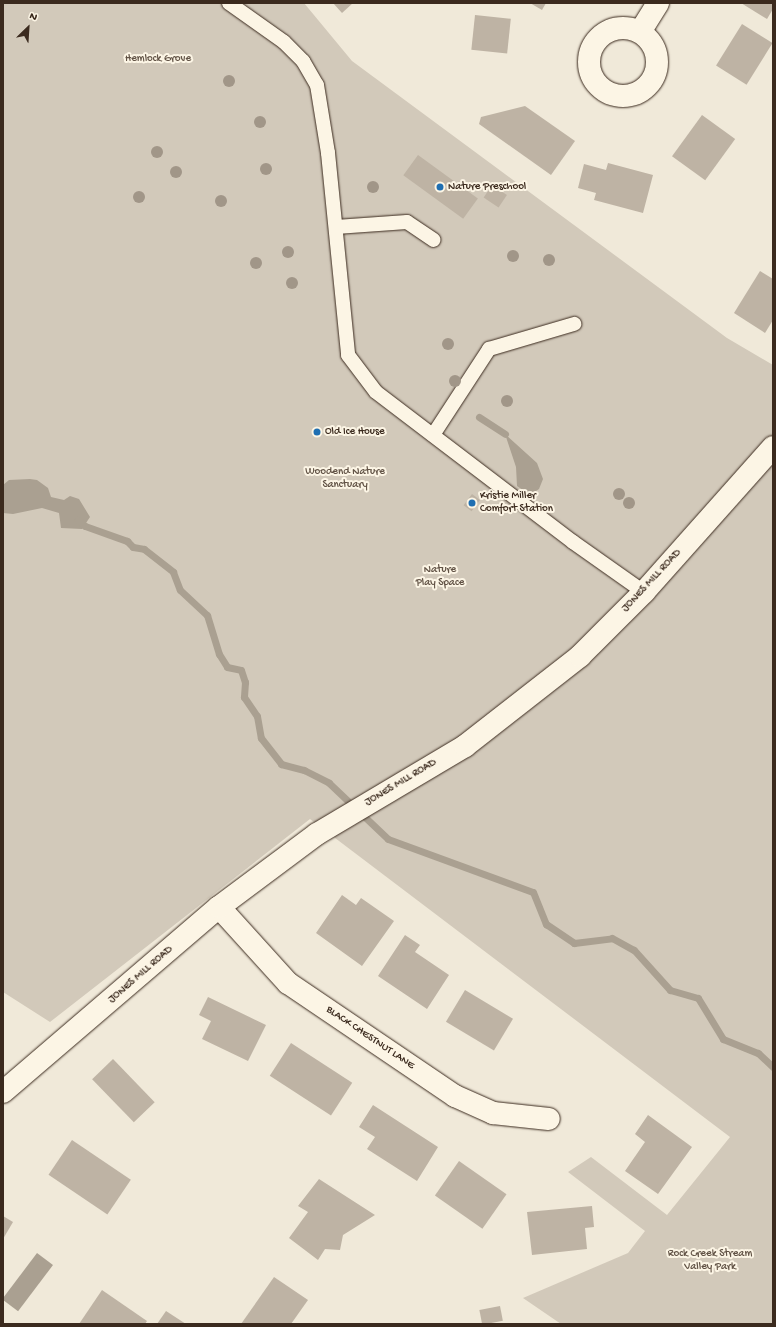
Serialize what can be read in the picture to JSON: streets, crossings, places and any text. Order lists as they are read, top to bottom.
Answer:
{
  "streets": {
    "street": ["JONES MILL ROAD", "BLACK CHESTNUT LANE"]
  },
  "crossings": [
    ["JONES MILL ROAD", "BLACK CHESTNUT LANE"]
  ],
  "parks": [
    "Hemlock Grove",
    "Woodend Nature Sanctuary",
    "Nature Play Space",
    "Rock Creek Stream Valley Park"
  ],
  "places": ["Nature Preschool", "Old Ice House", "Kristie Miller Comfort Station"],
  "north": "top right"
}
